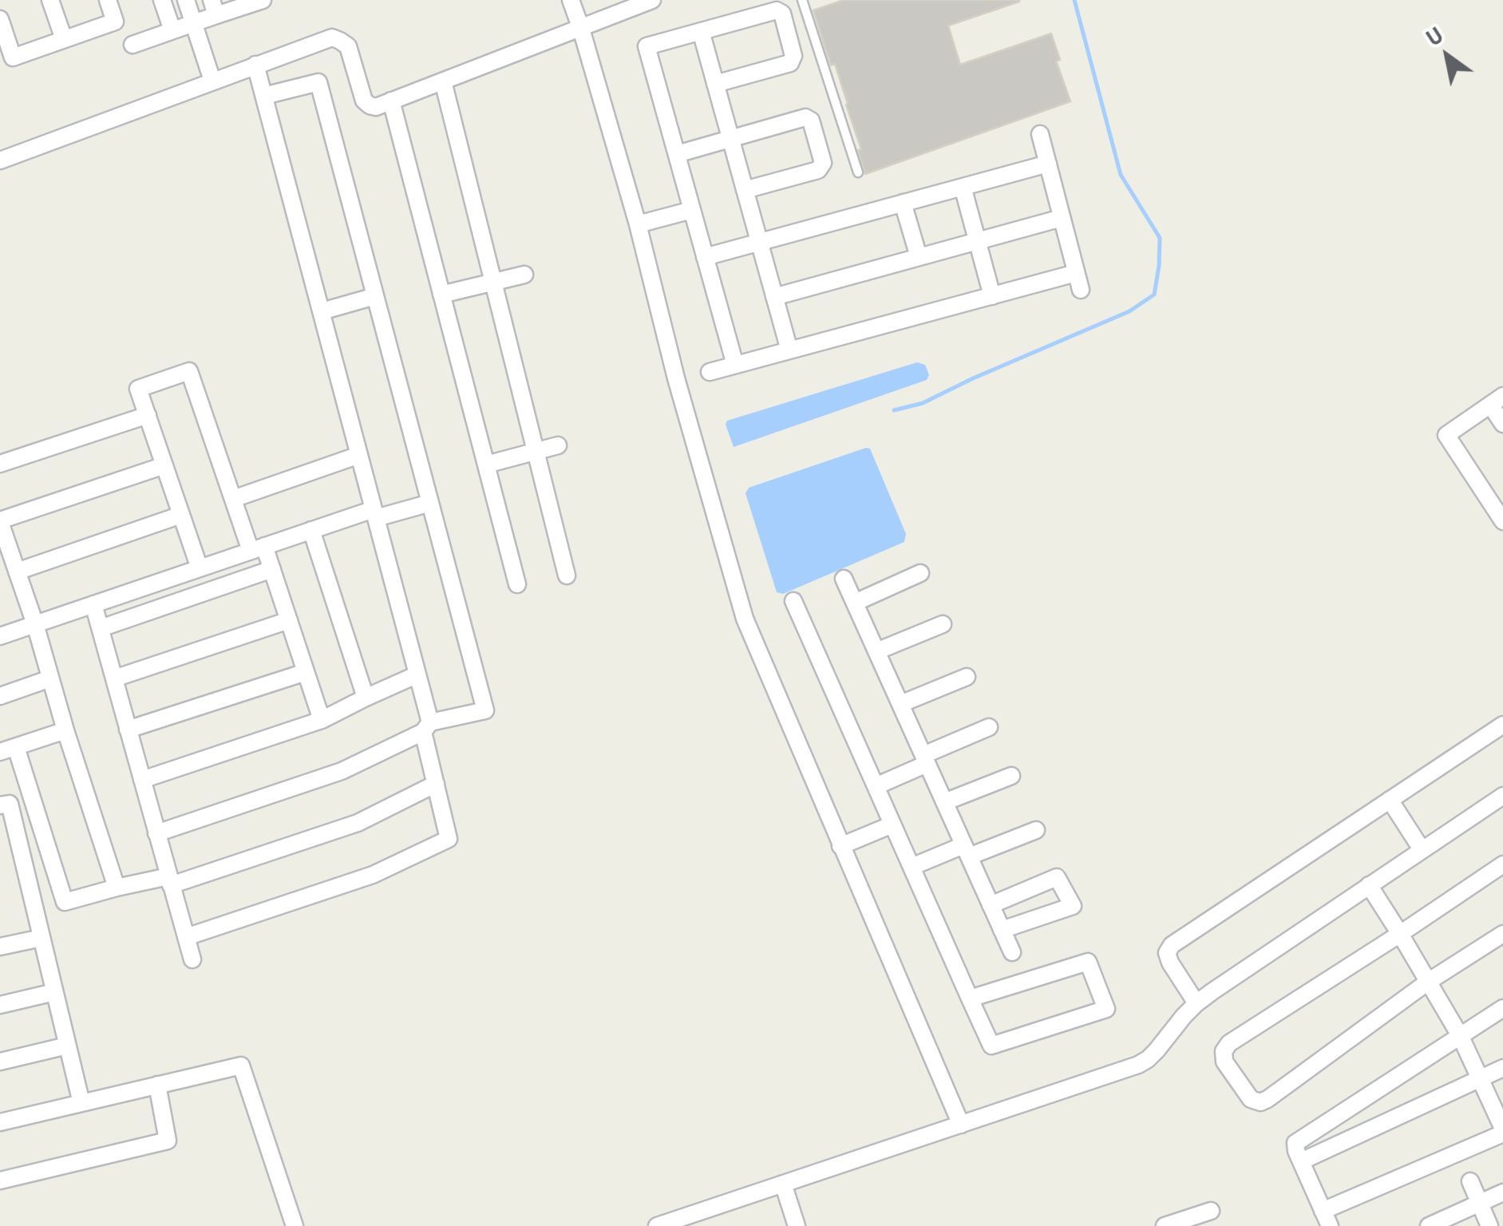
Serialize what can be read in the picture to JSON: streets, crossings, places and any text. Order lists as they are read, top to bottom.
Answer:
{
  "north": "top left"
}
